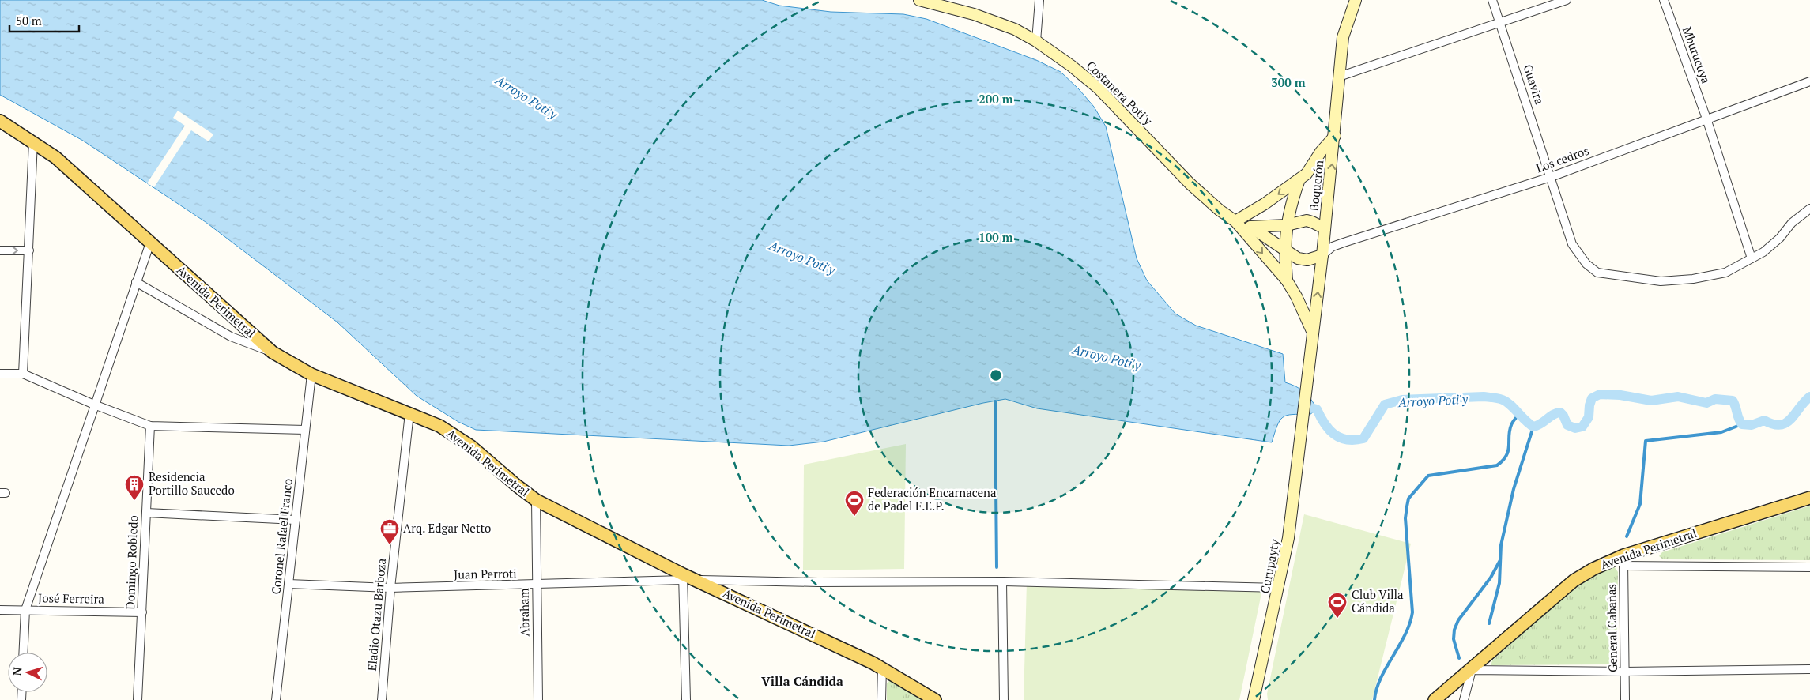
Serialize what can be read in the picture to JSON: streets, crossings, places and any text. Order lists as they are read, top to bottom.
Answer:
{
  "streets": {
    "main road": ["Avenida Perimetral"],
    "street": [
      "Mburucuya",
      "Guavira",
      "Costanera Poti'y",
      "Los cedros",
      "Boquerón",
      "Coronel Rafael Franco",
      "Domingo Robledo",
      "Curupayty",
      "Juan Perroti",
      "José Ferreira",
      "Abraham",
      "Eladio Otazu Barboza",
      "General Cabañas"
    ]
  },
  "crossings": [
    ["Mburucuya", "Guavira"],
    ["Mburucuya", "Los cedros"],
    ["Guavira", "Los cedros"],
    ["Costanera Poti'y", "Boquerón"],
    ["Los cedros", "Boquerón"],
    ["Boquerón", "Curupayty"],
    ["Avenida Perimetral", "Coronel Rafael Franco"],
    ["Avenida Perimetral", "Juan Perroti"],
    ["Avenida Perimetral", "Abraham"],
    ["Avenida Perimetral", "Eladio Otazu Barboza"],
    ["Avenida Perimetral", "General Cabañas"],
    ["Coronel Rafael Franco", "Juan Perroti"],
    ["Domingo Robledo", "José Ferreira"],
    ["Curupayty", "Juan Perroti"],
    ["Juan Perroti", "Abraham"],
    ["Juan Perroti", "Eladio Otazu Barboza"]
  ],
  "districts": ["Villa Cándida"],
  "water": ["Arroyo Poti'y"],
  "places": {
    "building": ["Residencia Portillo Saucedo"],
    "sports": ["Federación Encarnacena de Padel F.E.P.", "Club Villa Cándida"],
    "office": ["Arq. Edgar Netto"]
  },
  "scale_bar": "50 m",
  "north": "left",
  "rings": ["300 m", "200 m", "100 m"]
}
